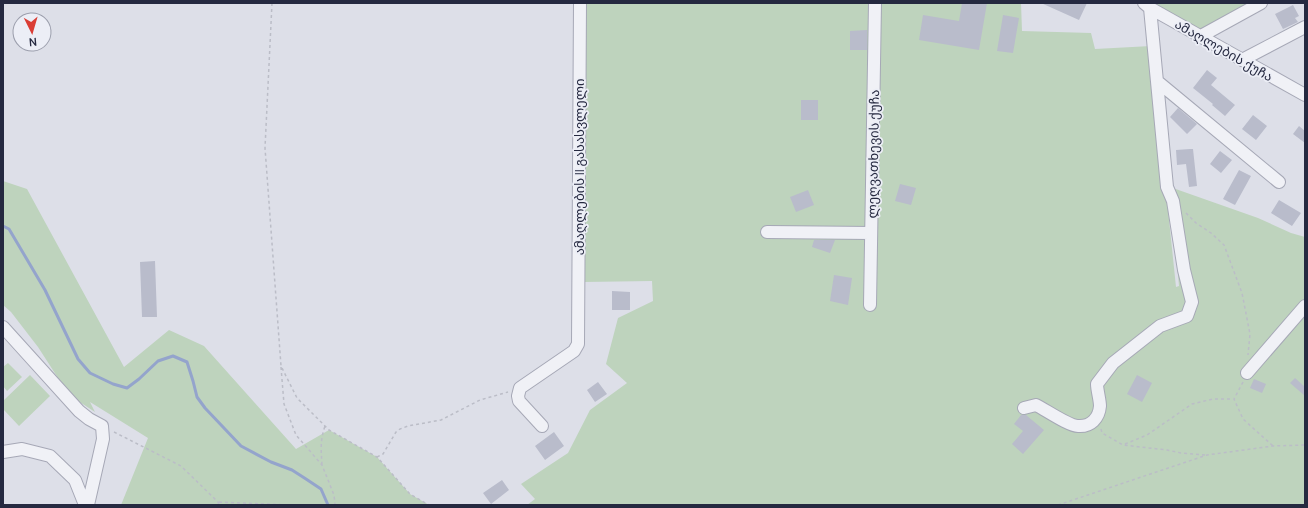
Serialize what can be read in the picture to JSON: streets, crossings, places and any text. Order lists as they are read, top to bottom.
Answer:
{
  "streets": {
    "street": ["ამაღლების ქუჩა", "ლეღვათხევის ქუჩა", "ამაღლების II გასასვლელი"]
  },
  "north": "bottom"
}
